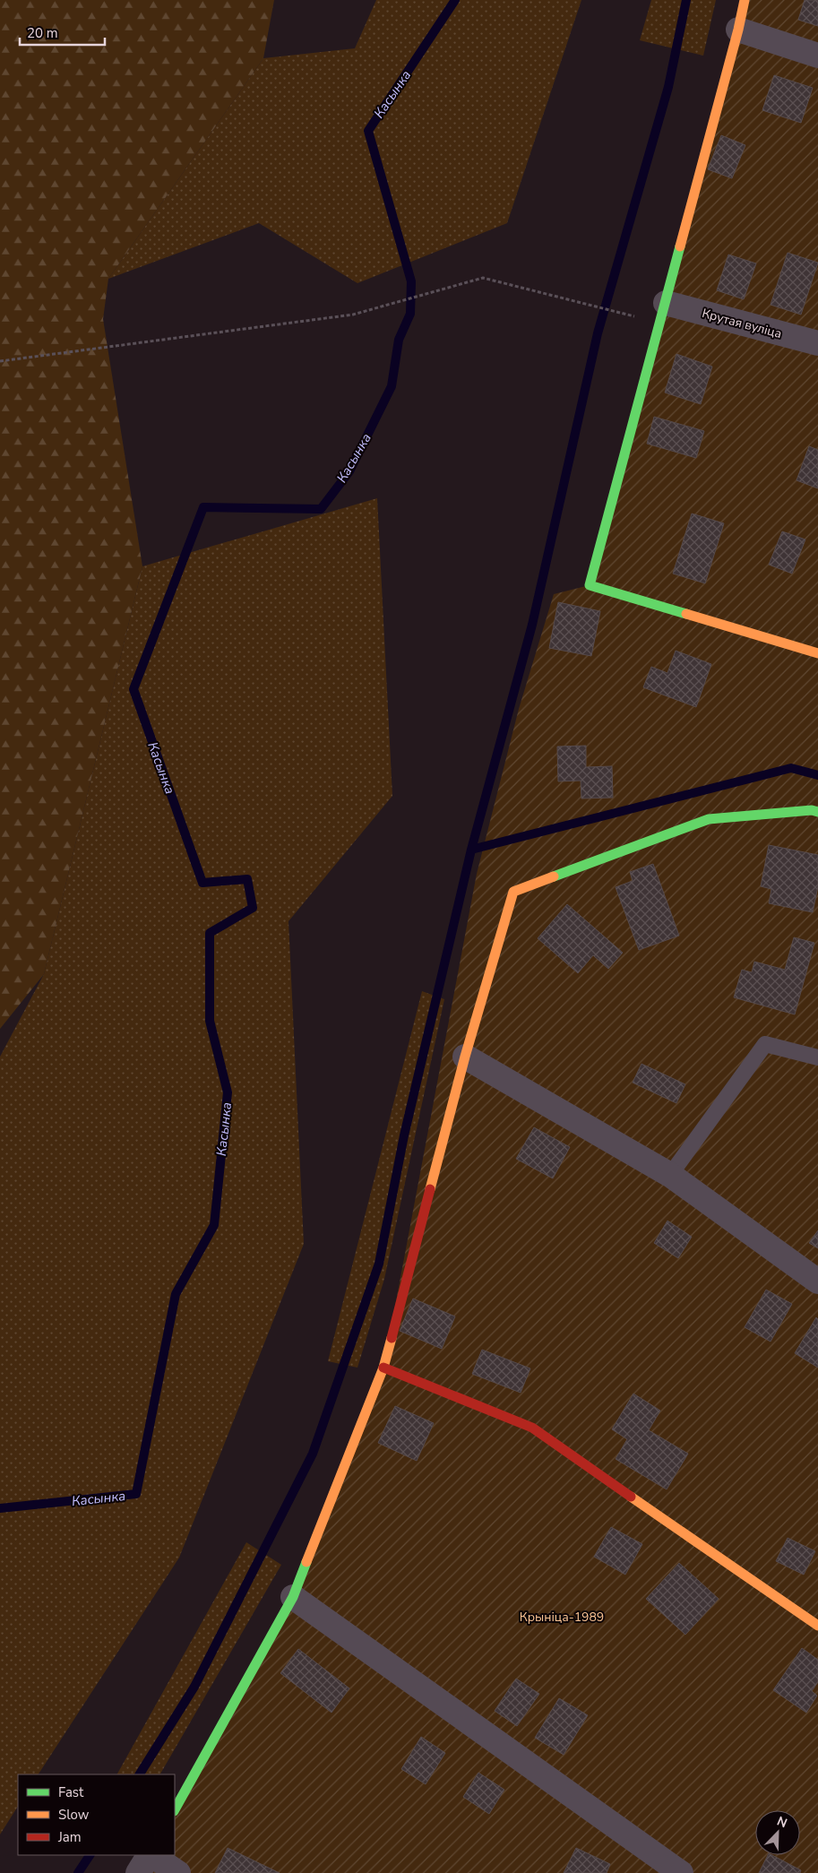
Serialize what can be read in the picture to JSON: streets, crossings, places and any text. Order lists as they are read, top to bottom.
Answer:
{
  "streets": {
    "street": ["Крутая вуліца"]
  },
  "water": ["Касынка"],
  "parks": ["Крыніца-1989"],
  "legend": ["Fast", "Slow", "Jam"],
  "scale_bar": "20 m",
  "north": "top right"
}
